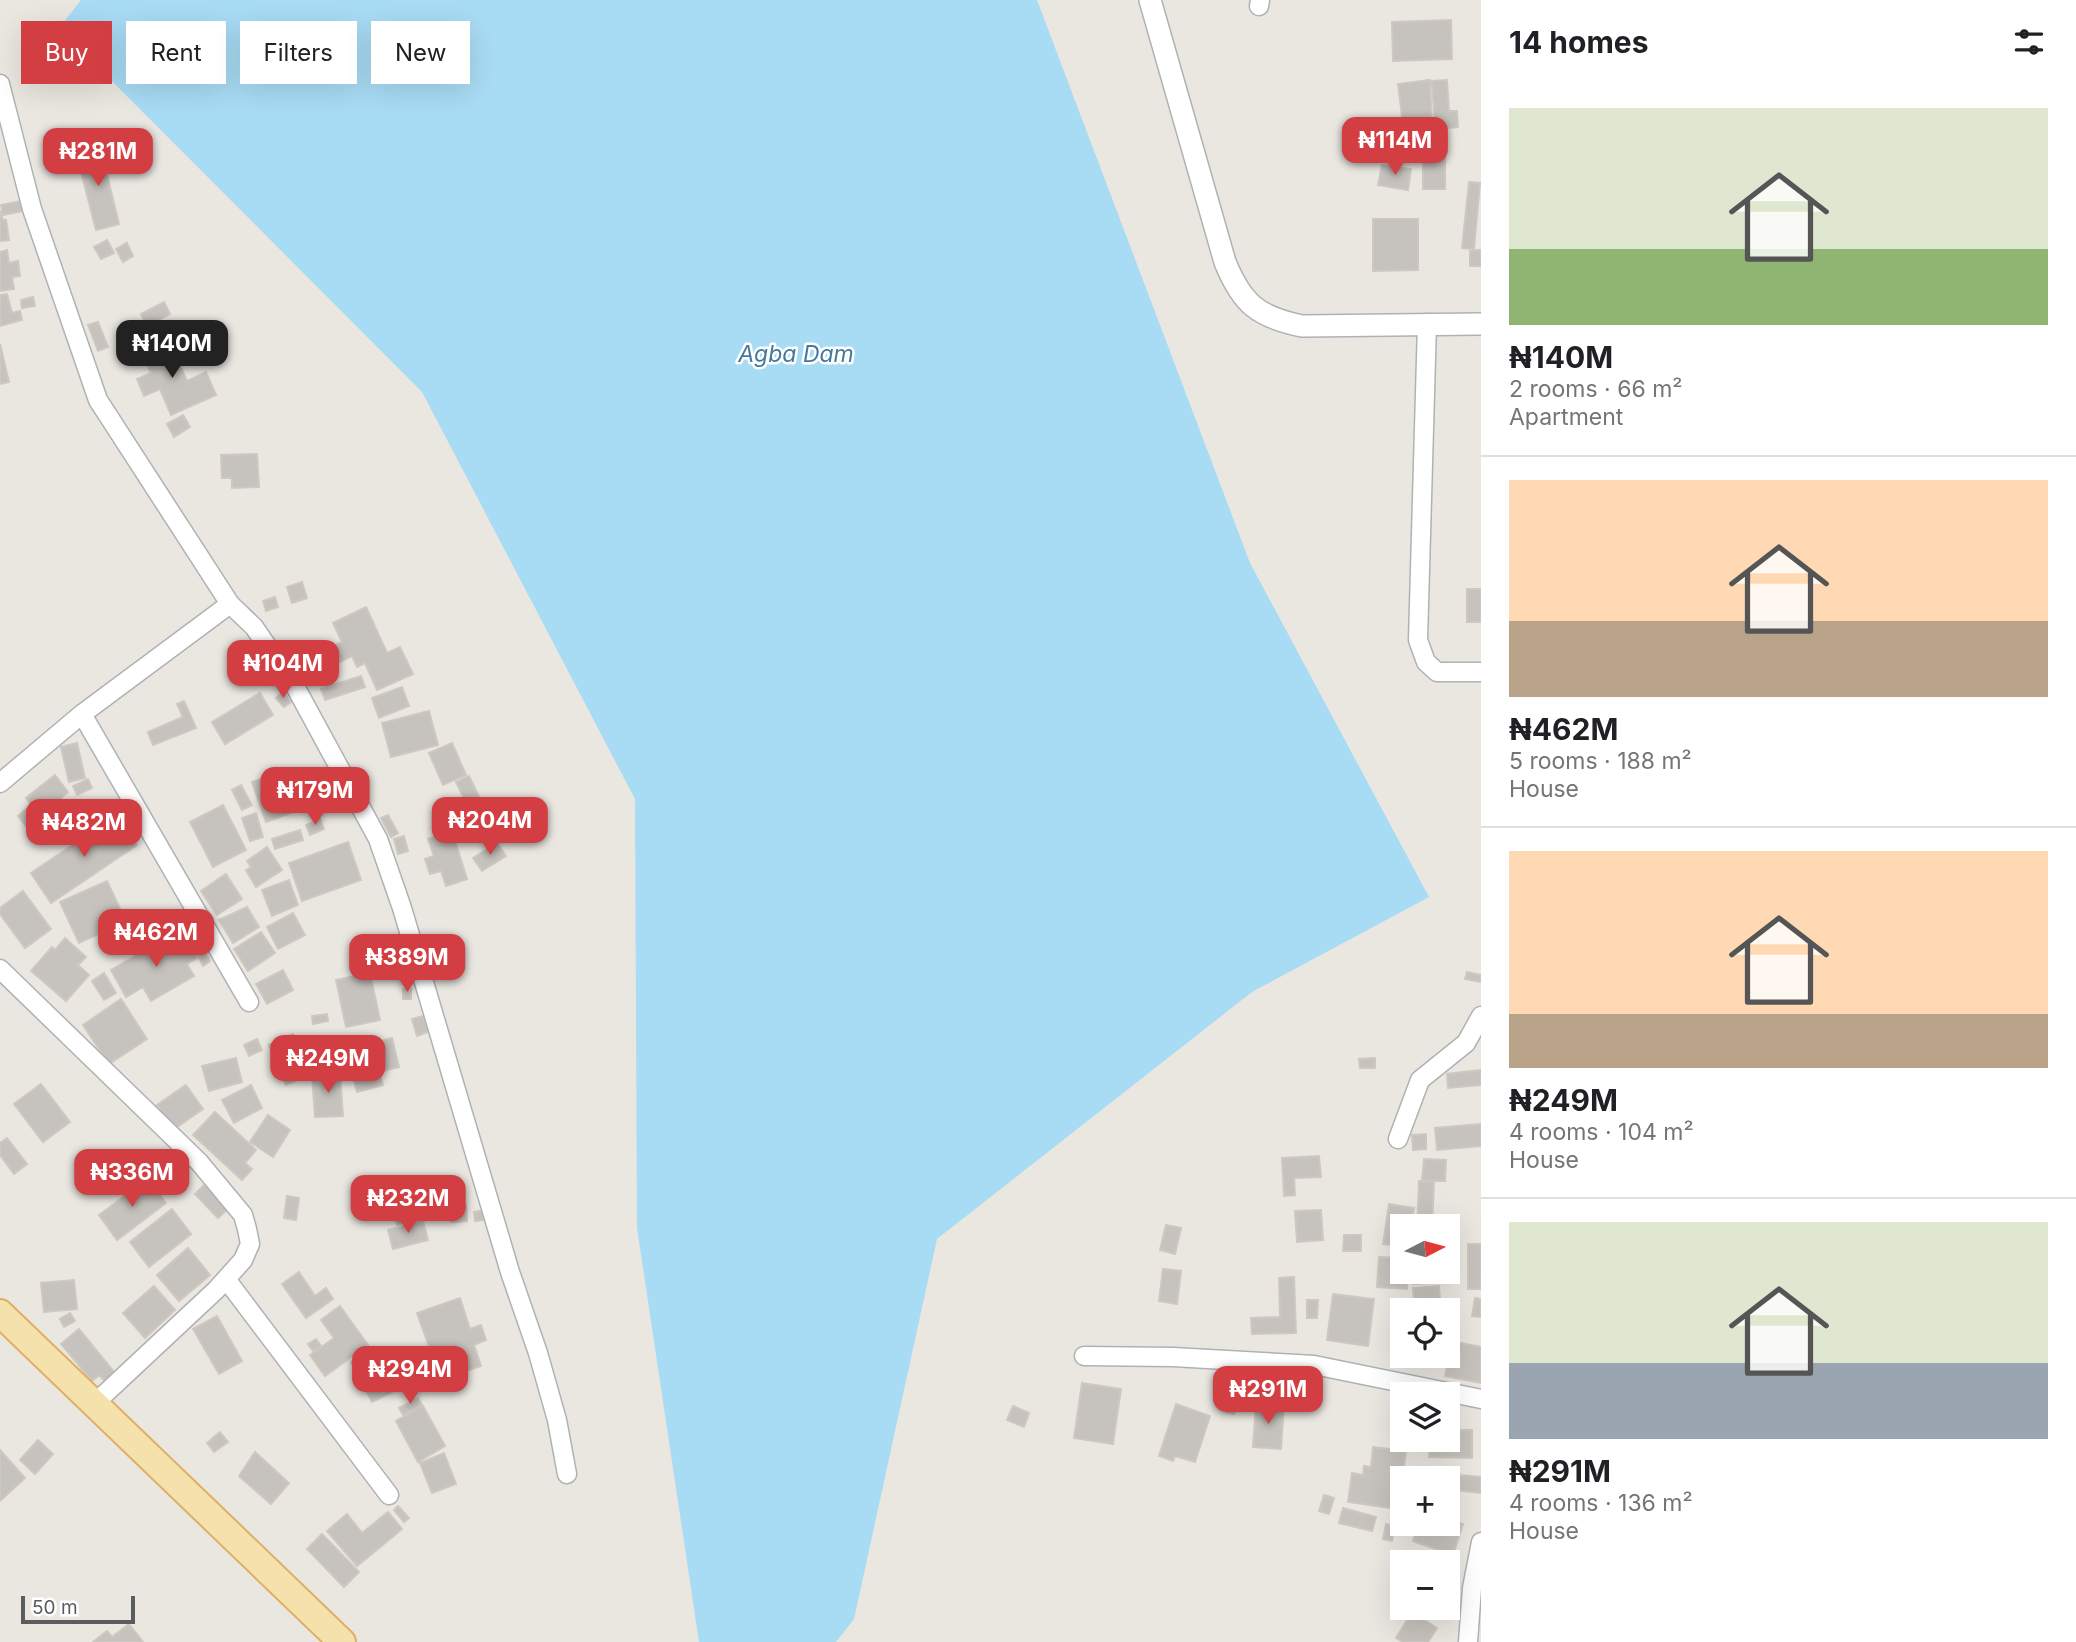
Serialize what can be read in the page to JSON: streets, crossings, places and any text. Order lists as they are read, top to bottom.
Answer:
{
  "water": ["Agba Dam"],
  "scale_bar": "50 m",
  "north": "right",
  "page": {
    "heading": "14 homes",
    "chip": [
      "Buy",
      "Rent",
      "Filters",
      "New"
    ],
    "list": [
      {
        "name": "₦140M",
        "note": "2 rooms · 66 m² · Apartment"
      },
      {
        "name": "₦462M",
        "note": "5 rooms · 188 m² · House"
      },
      {
        "name": "₦249M",
        "note": "4 rooms · 104 m² · House"
      },
      {
        "name": "₦291M",
        "note": "4 rooms · 136 m² · House"
      }
    ],
    "price": [
      "₦114M",
      "₦281M",
      "₦140M",
      "₦104M",
      "₦179M",
      "₦204M",
      "₦482M",
      "₦462M",
      "₦389M",
      "₦249M",
      "₦336M",
      "₦232M",
      "₦294M",
      "₦291M"
    ],
    "map_buttons": ["+", "−"],
    "scale": "50 m"
  }
}
